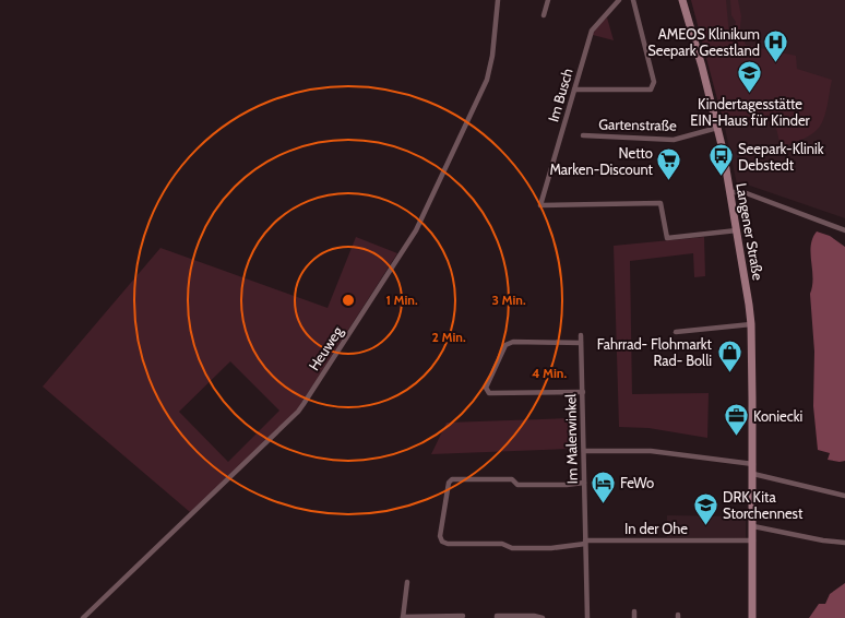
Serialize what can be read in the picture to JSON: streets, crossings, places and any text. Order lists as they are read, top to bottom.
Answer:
{
  "streets": {
    "main road": ["Langener Straße"],
    "street": [
      "Im Busch",
      "Gartenstraße",
      "Heuweg",
      "Im Malerwinkel",
      "In der Ohe"
    ]
  },
  "crossings": [
    ["Im Busch", "Langener Straße"],
    ["Gartenstraße", "Langener Straße"],
    ["Langener Straße", "In der Ohe"],
    ["Im Malerwinkel", "In der Ohe"]
  ],
  "places": {
    "hospital": ["AMEOS Klinikum Seepark Geestland"],
    "school or university": ["Kindertagesstätte EIN-Haus für Kinder", "DRK Kita Storchennest"],
    "bus stop": ["Seepark-Klinik Debstedt"],
    "supermarket": ["Netto Marken-Discount"],
    "shop": ["Fahrrad- Flohmarkt Rad- Bolli"],
    "office": ["Koniecki"],
    "hotel": ["FeWo"]
  },
  "rings": [
    "1 Min.",
    "3 Min.",
    "2 Min.",
    "4 Min."
  ]
}
